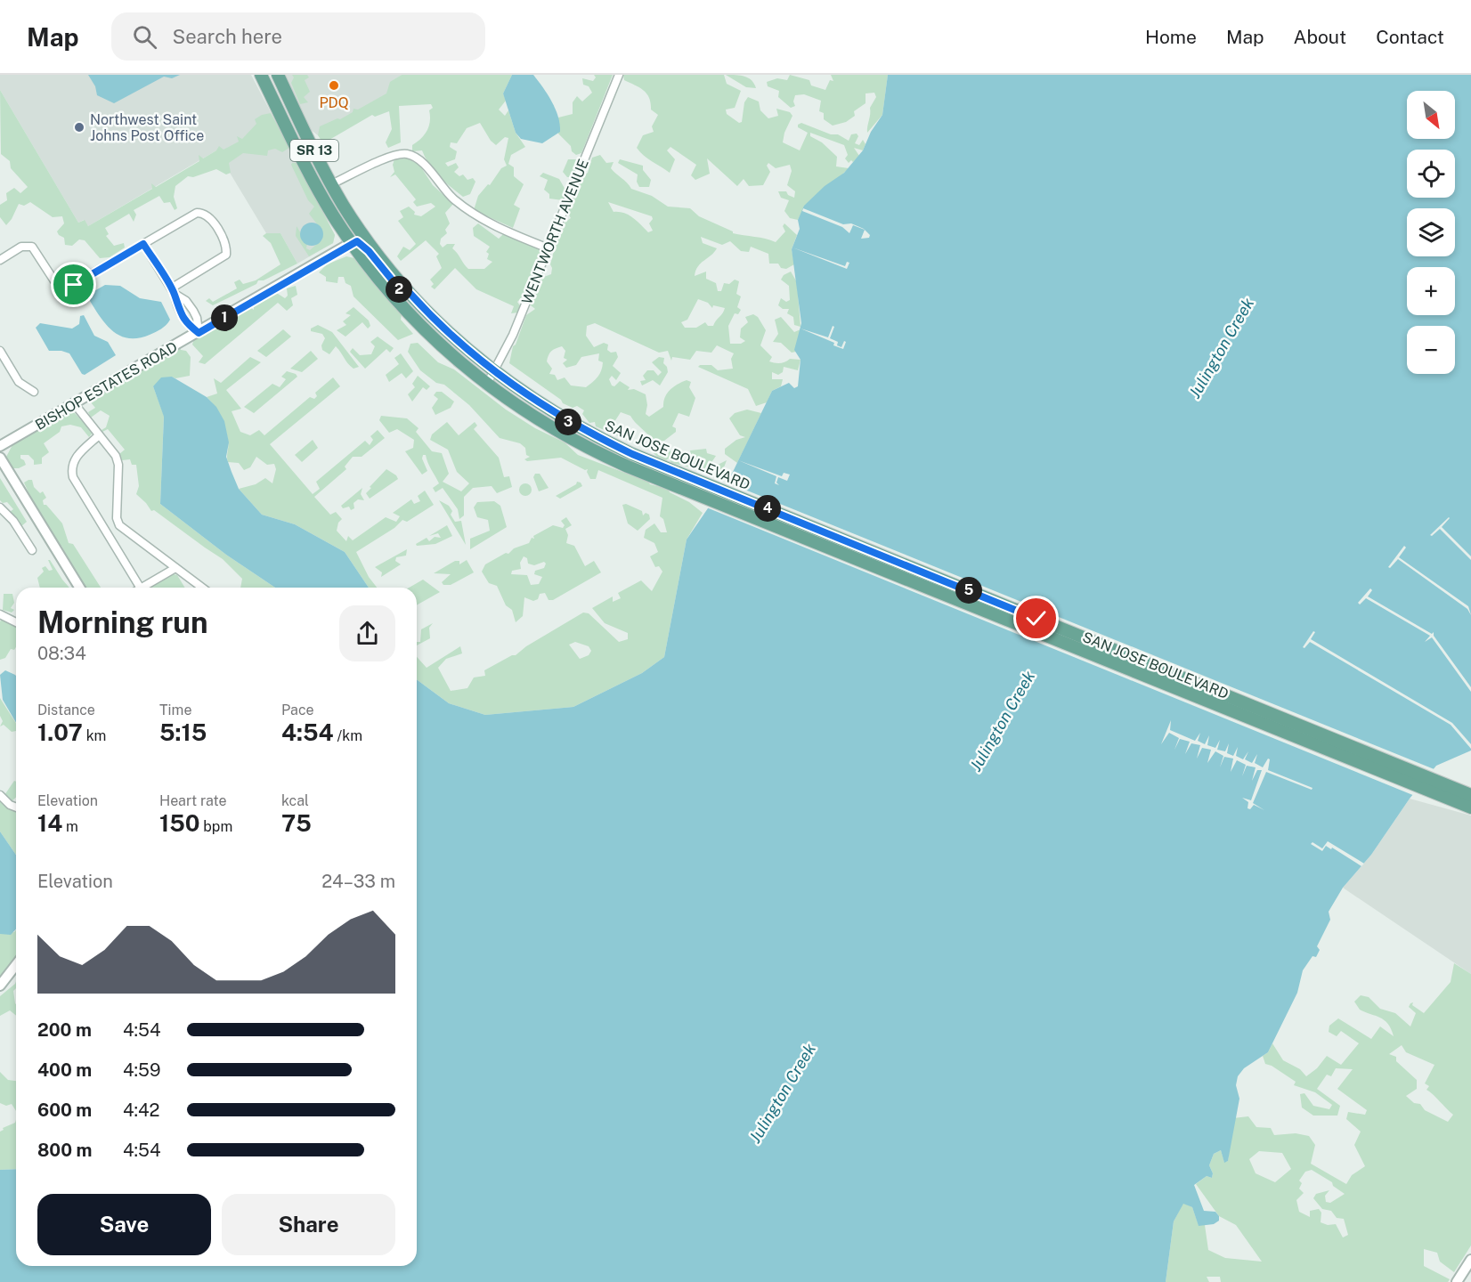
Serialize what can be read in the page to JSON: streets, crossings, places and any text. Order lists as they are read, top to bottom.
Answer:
{
  "streets": {
    "main road": ["SR 13", "SAN JOSE BOULEVARD"],
    "street": ["WENTWORTH AVENUE", "BISHOP ESTATES ROAD"]
  },
  "crossings": [
    ["WENTWORTH AVENUE", "SAN JOSE BOULEVARD"],
    ["BISHOP ESTATES ROAD", "SAN JOSE BOULEVARD"]
  ],
  "water": ["Julington Creek"],
  "places": ["PDQ", "Northwest Saint Johns Post Office"],
  "north": "bottom right",
  "page": {
    "header": "Map",
    "search": "Search here",
    "nav": [
      "Home",
      "Map",
      "About",
      "Contact"
    ],
    "map_buttons": ["+", "−"],
    "pins": [
      "2",
      "1",
      "3",
      "4",
      "5"
    ],
    "heading": ["Morning run", "08:34"],
    "stats": [
      ["Distance", "1.07 km"],
      ["Time", "5:15"],
      ["Pace", "4:54 /km"],
      ["Elevation", "14 m"],
      ["Heart rate", "150 bpm"],
      ["kcal", "75"]
    ],
    "chart": ["Elevation", "24–33 m"],
    "list": [
      {
        "name": "200 m",
        "note": "4:54"
      },
      {
        "name": "400 m",
        "note": "4:59"
      },
      {
        "name": "600 m",
        "note": "4:42"
      },
      {
        "name": "800 m",
        "note": "4:54"
      }
    ],
    "buttons": ["Save", "Share"]
  }
}
